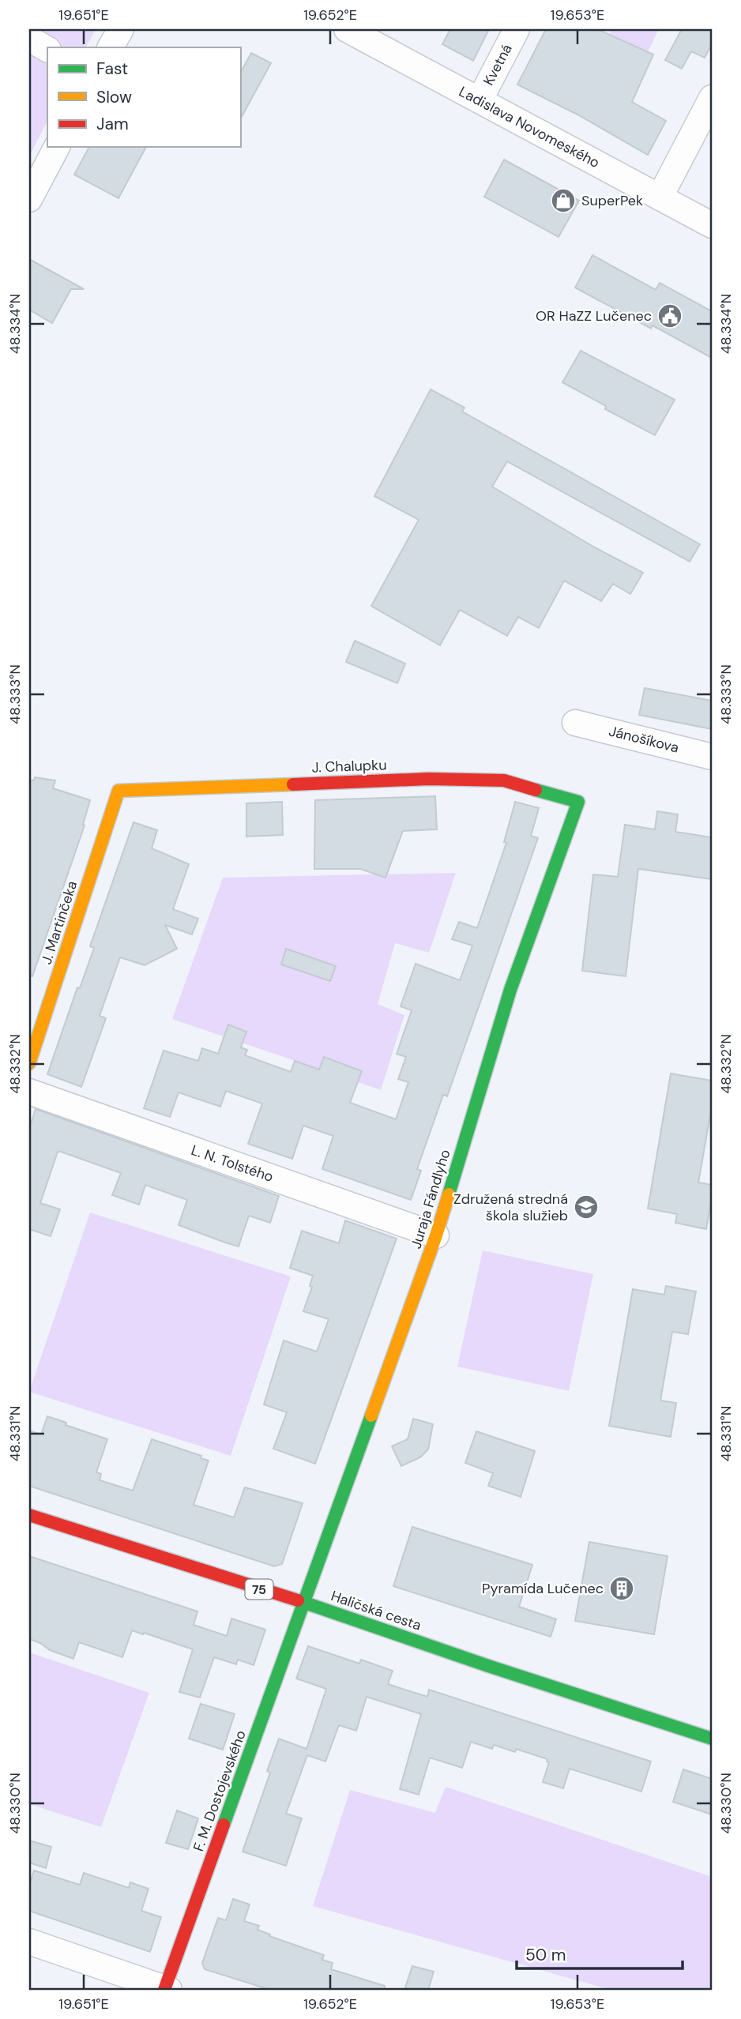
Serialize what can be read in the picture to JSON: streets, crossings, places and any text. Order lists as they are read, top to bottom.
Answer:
{
  "streets": {
    "street": [
      "Kvetná",
      "Ladislava Novomeského",
      "Jánošíkova",
      "J. Chalupku",
      "J. Martinčeka",
      "L. N. Tolstého",
      "Juraja Fándlyho",
      "75",
      "Haličská cesta",
      "F. M. Dostojevského"
    ]
  },
  "crossings": [
    ["Kvetná", "Ladislava Novomeského"],
    ["J. Chalupku", "J. Martinčeka"],
    ["J. Chalupku", "Juraja Fándlyho"],
    ["L. N. Tolstého", "Juraja Fándlyho"],
    ["Juraja Fándlyho", "Haličská cesta"],
    ["Juraja Fándlyho", "F. M. Dostojevského"],
    ["Haličská cesta", "F. M. Dostojevského"]
  ],
  "places": {
    "shop": ["SuperPek"],
    "public building": ["OR HaZZ Lučenec"],
    "school or university": ["Združená stredná škola služieb"],
    "building": ["Pyramída Lučenec"]
  },
  "legend": ["Fast", "Slow", "Jam"],
  "scale_bar": "50 m",
  "coordinates": [
    "19.651°E",
    "19.652°E",
    "19.653°E",
    "48.334°N",
    "48.333°N",
    "48.332°N",
    "48.331°N",
    "48.330°N"
  ]
}
